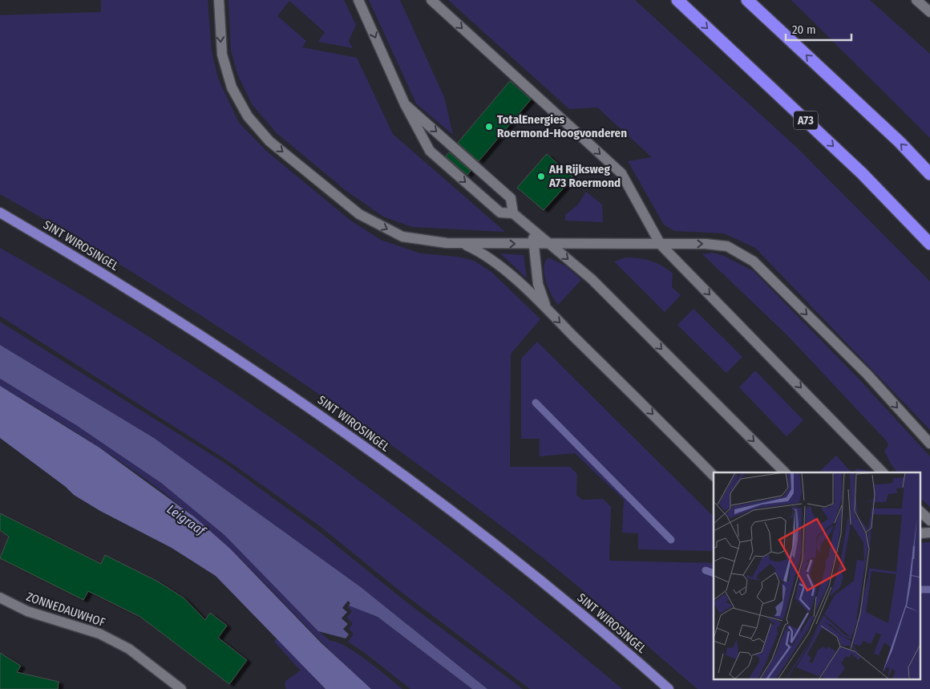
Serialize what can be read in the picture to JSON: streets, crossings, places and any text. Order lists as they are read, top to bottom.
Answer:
{
  "streets": {
    "highway": ["A73"],
    "main road": ["SINT WIROSINGEL"],
    "street": ["ZONNEDAUWHOF"]
  },
  "water": ["Leigraaf"],
  "places": ["TotalEnergies Roermond-Hoogvonderen", "AH Rijksweg A73 Roermond"],
  "scale_bar": "20 m"
}
